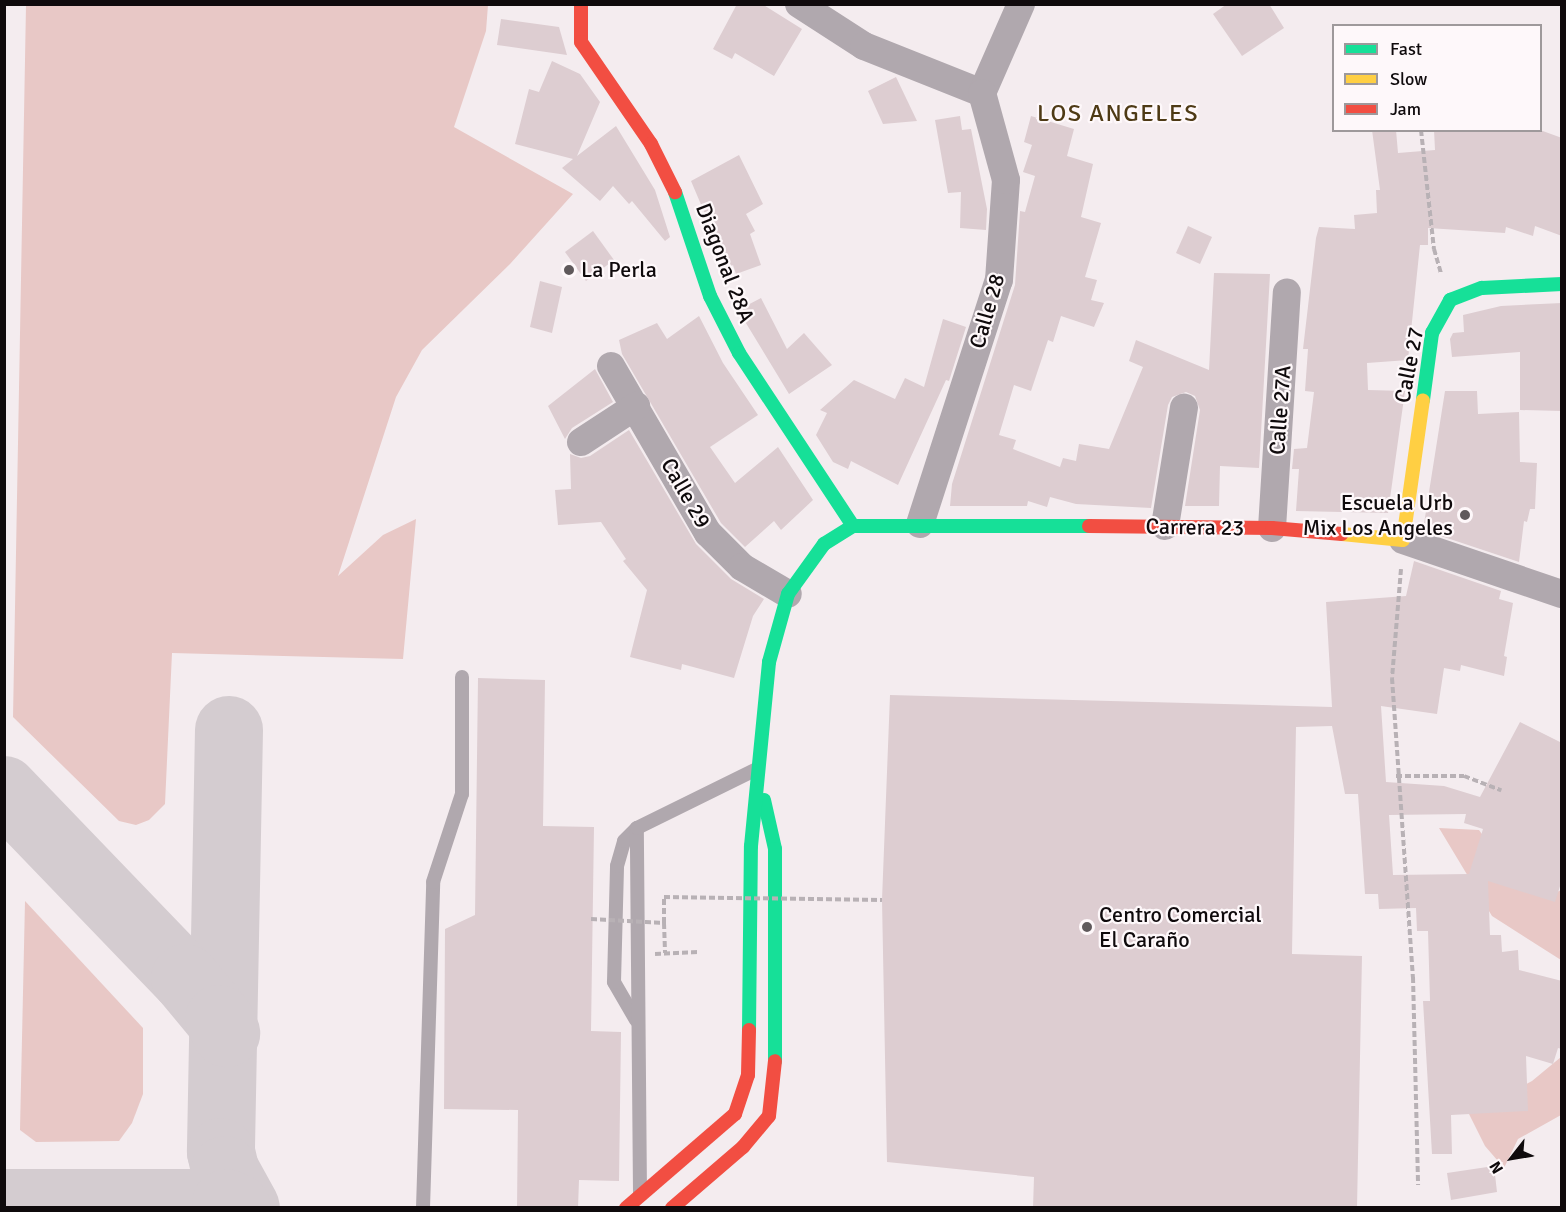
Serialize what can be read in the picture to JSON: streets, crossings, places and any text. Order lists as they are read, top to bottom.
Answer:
{
  "streets": {
    "main road": ["Diagonal 28A", "Calle 27", "Carrera 23"],
    "street": ["Calle 28", "Calle 27A", "Calle 29"]
  },
  "crossings": [
    ["Diagonal 28A", "Carrera 23"],
    ["Calle 28", "Carrera 23"],
    ["Calle 27", "Carrera 23"],
    ["Calle 27A", "Carrera 23"]
  ],
  "districts": ["LOS ANGELES"],
  "places": ["La Perla", "Escuela Urb Mix Los Angeles", "Centro Comercial El Caraño"],
  "legend": ["Fast", "Slow", "Jam"],
  "north": "bottom left"
}
